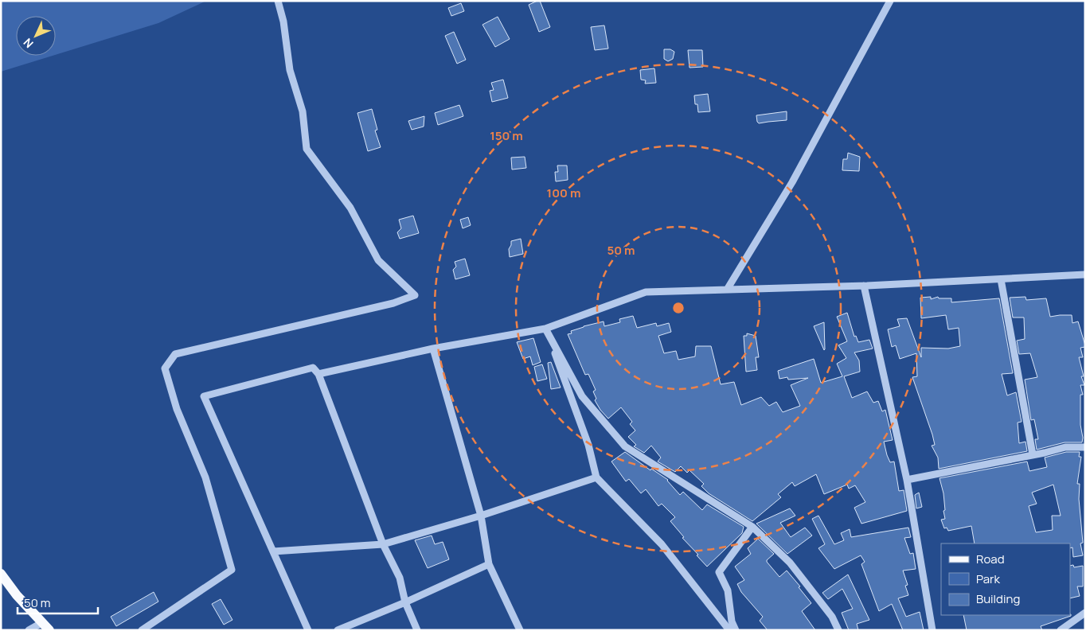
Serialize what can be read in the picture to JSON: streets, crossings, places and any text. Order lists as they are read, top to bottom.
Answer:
{
  "legend": ["Road", "Park", "Building"],
  "scale_bar": "50 m",
  "north": "bottom left",
  "rings": ["150 m", "100 m", "50 m"]
}
